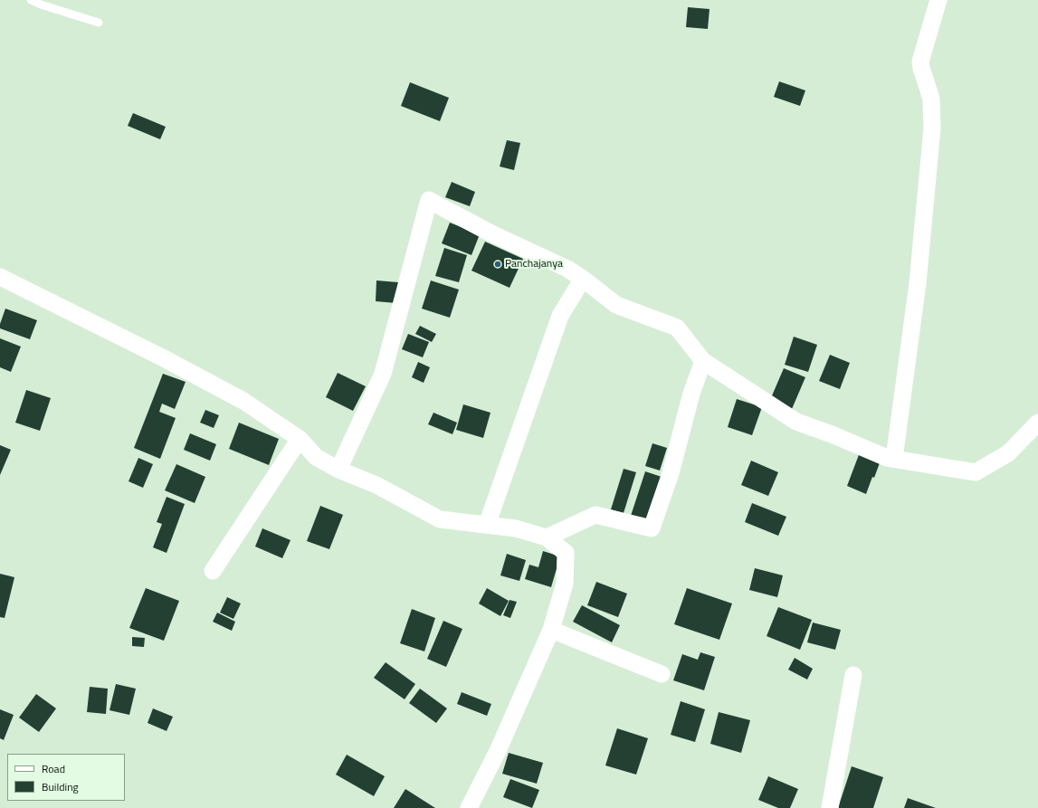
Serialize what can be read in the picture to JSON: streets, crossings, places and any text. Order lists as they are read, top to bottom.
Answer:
{
  "places": ["Panchajanya"],
  "legend": ["Road", "Building"]
}
